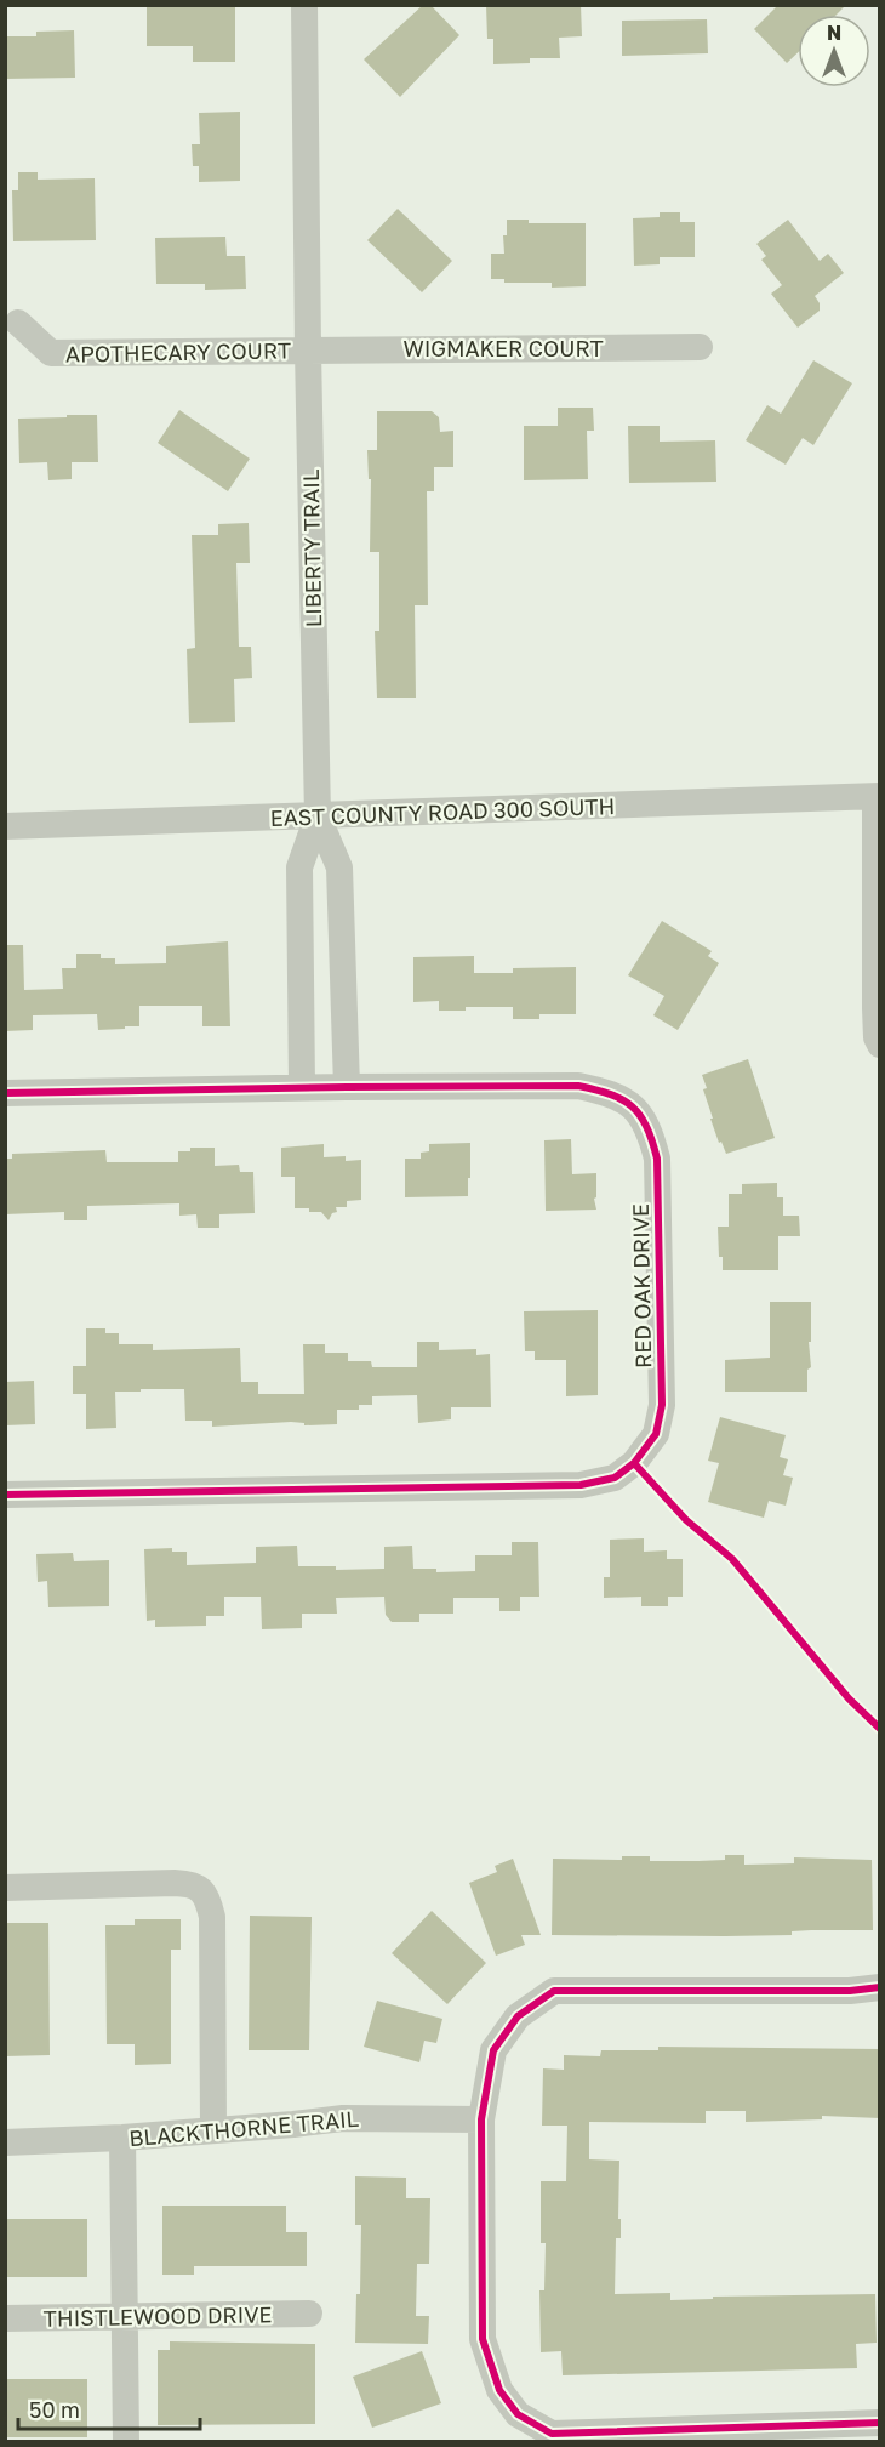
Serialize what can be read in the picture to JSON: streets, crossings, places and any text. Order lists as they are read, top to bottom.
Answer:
{
  "streets": {
    "street": [
      "WIGMAKER COURT",
      "APOTHECARY COURT",
      "LIBERTY TRAIL",
      "EAST COUNTY ROAD 300 SOUTH",
      "RED OAK DRIVE",
      "BLACKTHORNE TRAIL",
      "THISTLEWOOD DRIVE"
    ]
  },
  "crossings": [
    ["WIGMAKER COURT", "APOTHECARY COURT"],
    ["WIGMAKER COURT", "LIBERTY TRAIL"],
    ["APOTHECARY COURT", "LIBERTY TRAIL"],
    ["LIBERTY TRAIL", "EAST COUNTY ROAD 300 SOUTH"],
    ["LIBERTY TRAIL", "RED OAK DRIVE"]
  ],
  "scale_bar": "50 m",
  "north": "top"
}
